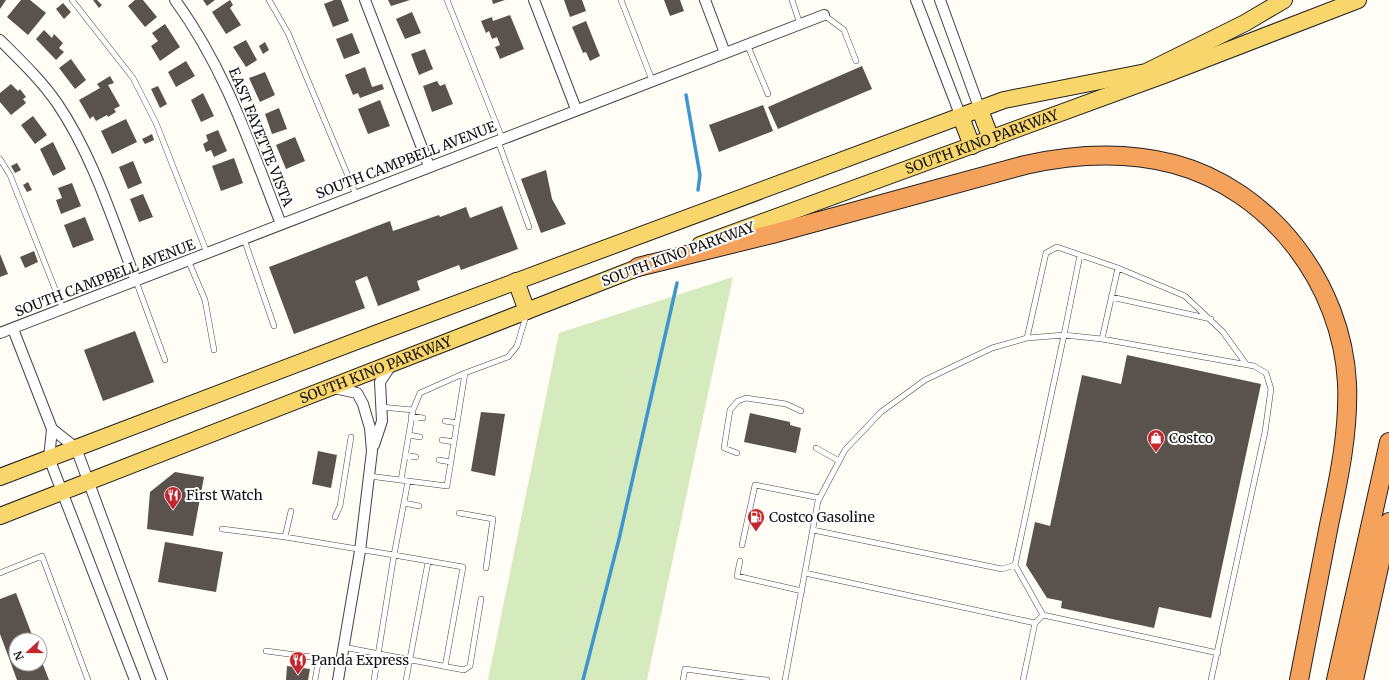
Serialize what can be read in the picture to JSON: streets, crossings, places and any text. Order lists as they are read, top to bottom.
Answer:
{
  "streets": {
    "main road": ["SOUTH KINO PARKWAY"],
    "street": ["EAST FAYETTE VISTA", "SOUTH CAMPBELL AVENUE"]
  },
  "crossings": [
    ["EAST FAYETTE VISTA", "SOUTH CAMPBELL AVENUE"]
  ],
  "places": {
    "shop": ["Costco"],
    "restaurant": ["First Watch", "Panda Express"],
    "fuel station": ["Costco Gasoline"]
  },
  "north": "left"
}
